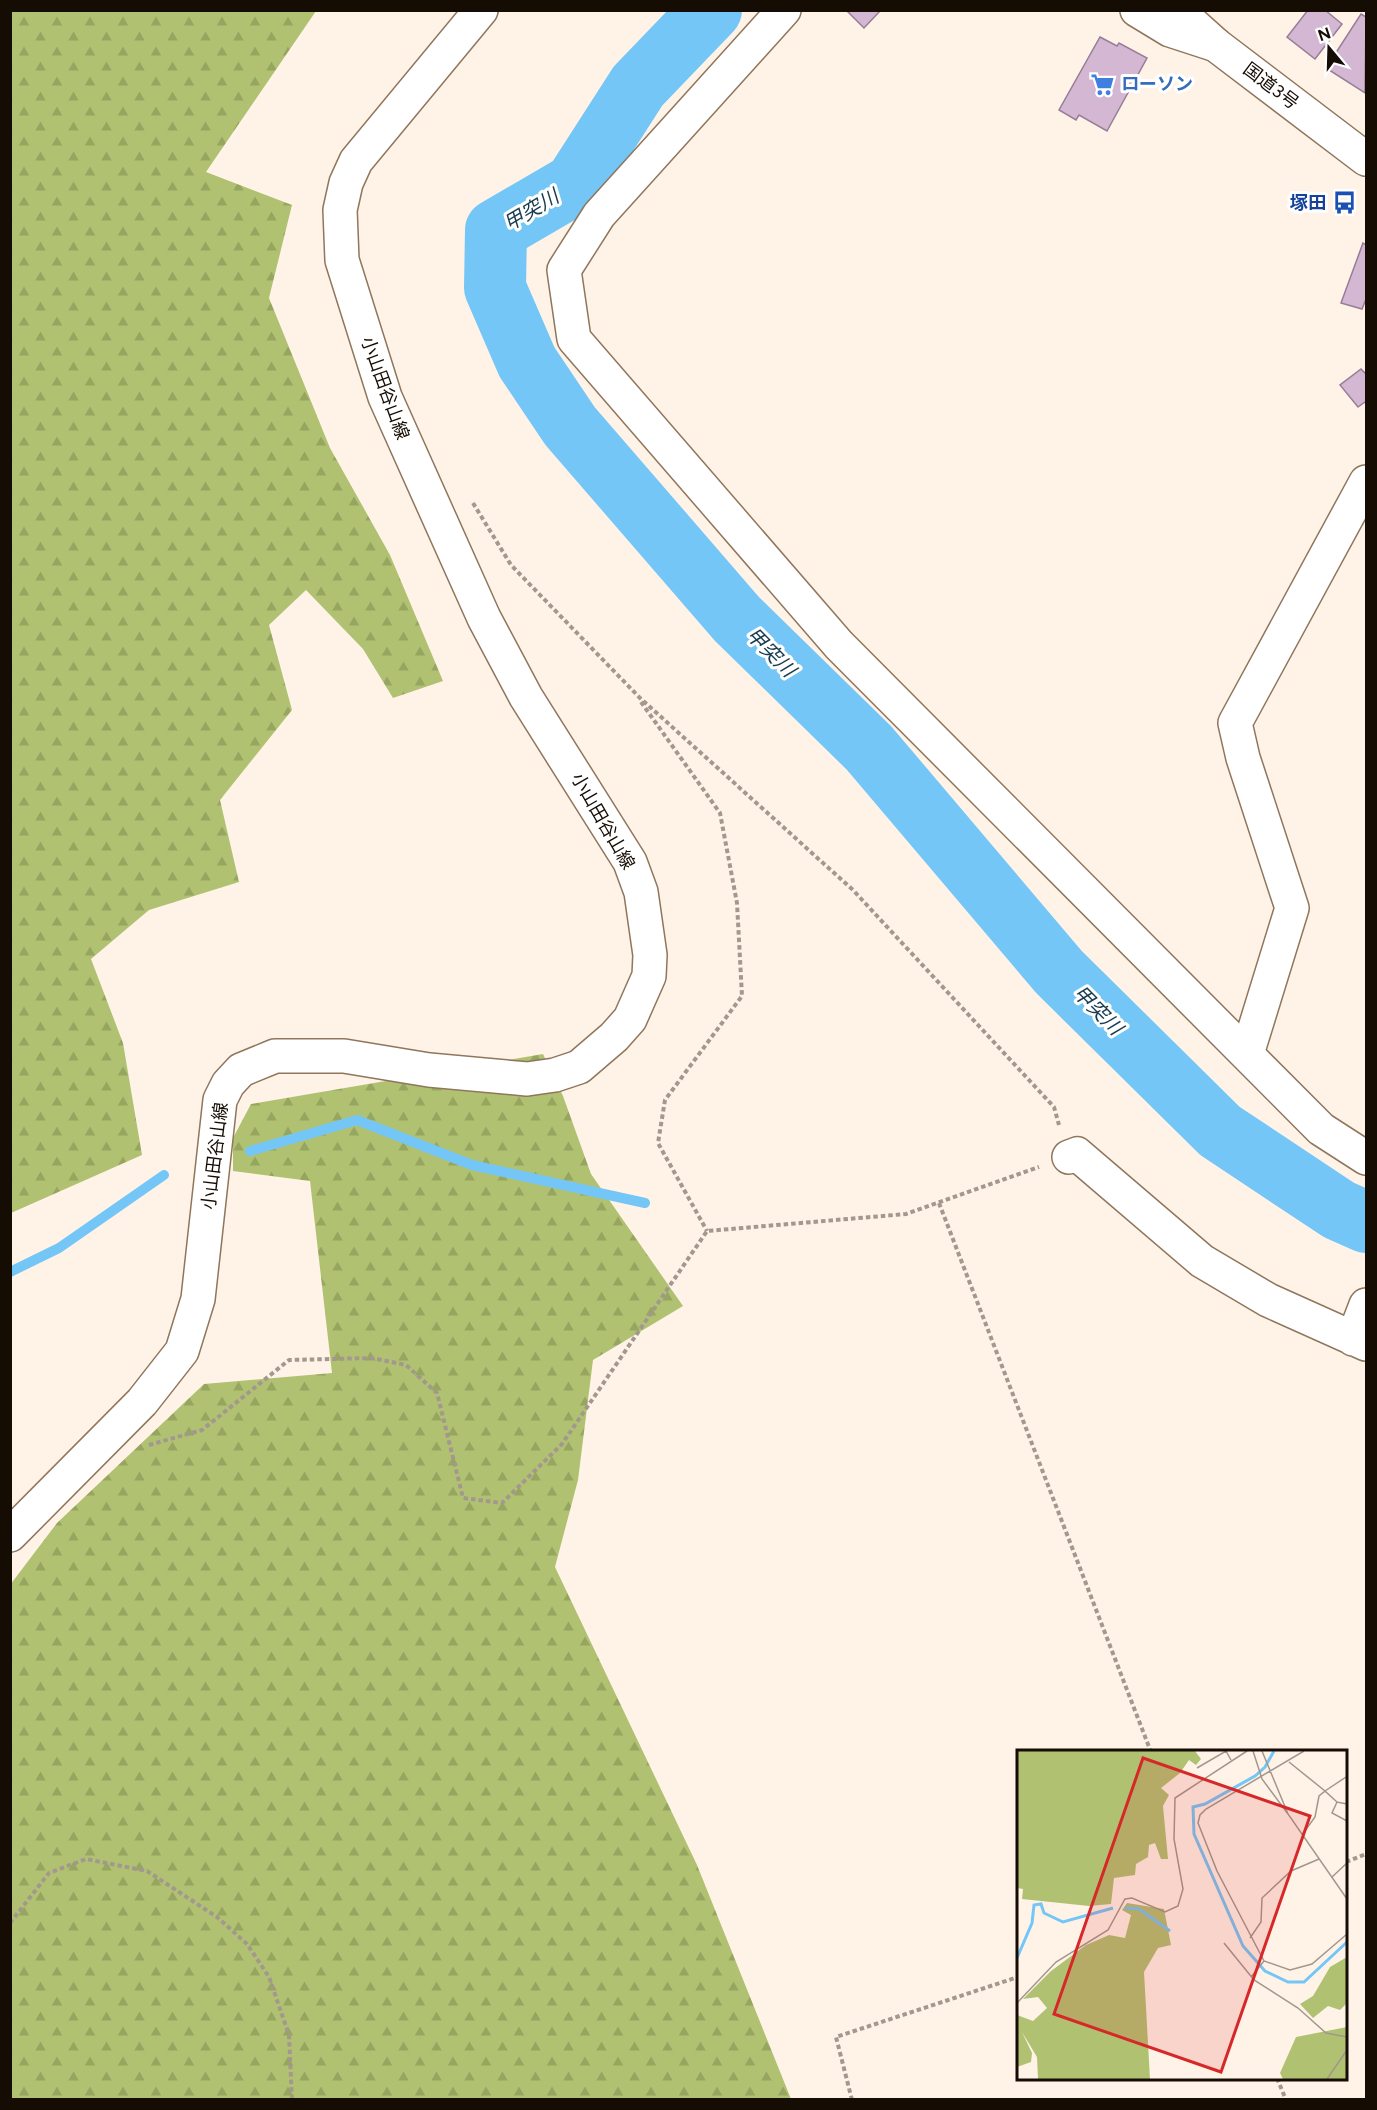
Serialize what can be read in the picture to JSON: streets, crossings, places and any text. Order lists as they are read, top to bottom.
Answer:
{
  "streets": {
    "main road": ["国道3号", "小山田谷山線"]
  },
  "water": ["甲突川"],
  "places": {
    "supermarket": ["ローソン"],
    "bus stop": ["塚田"]
  },
  "north": "top"
}
